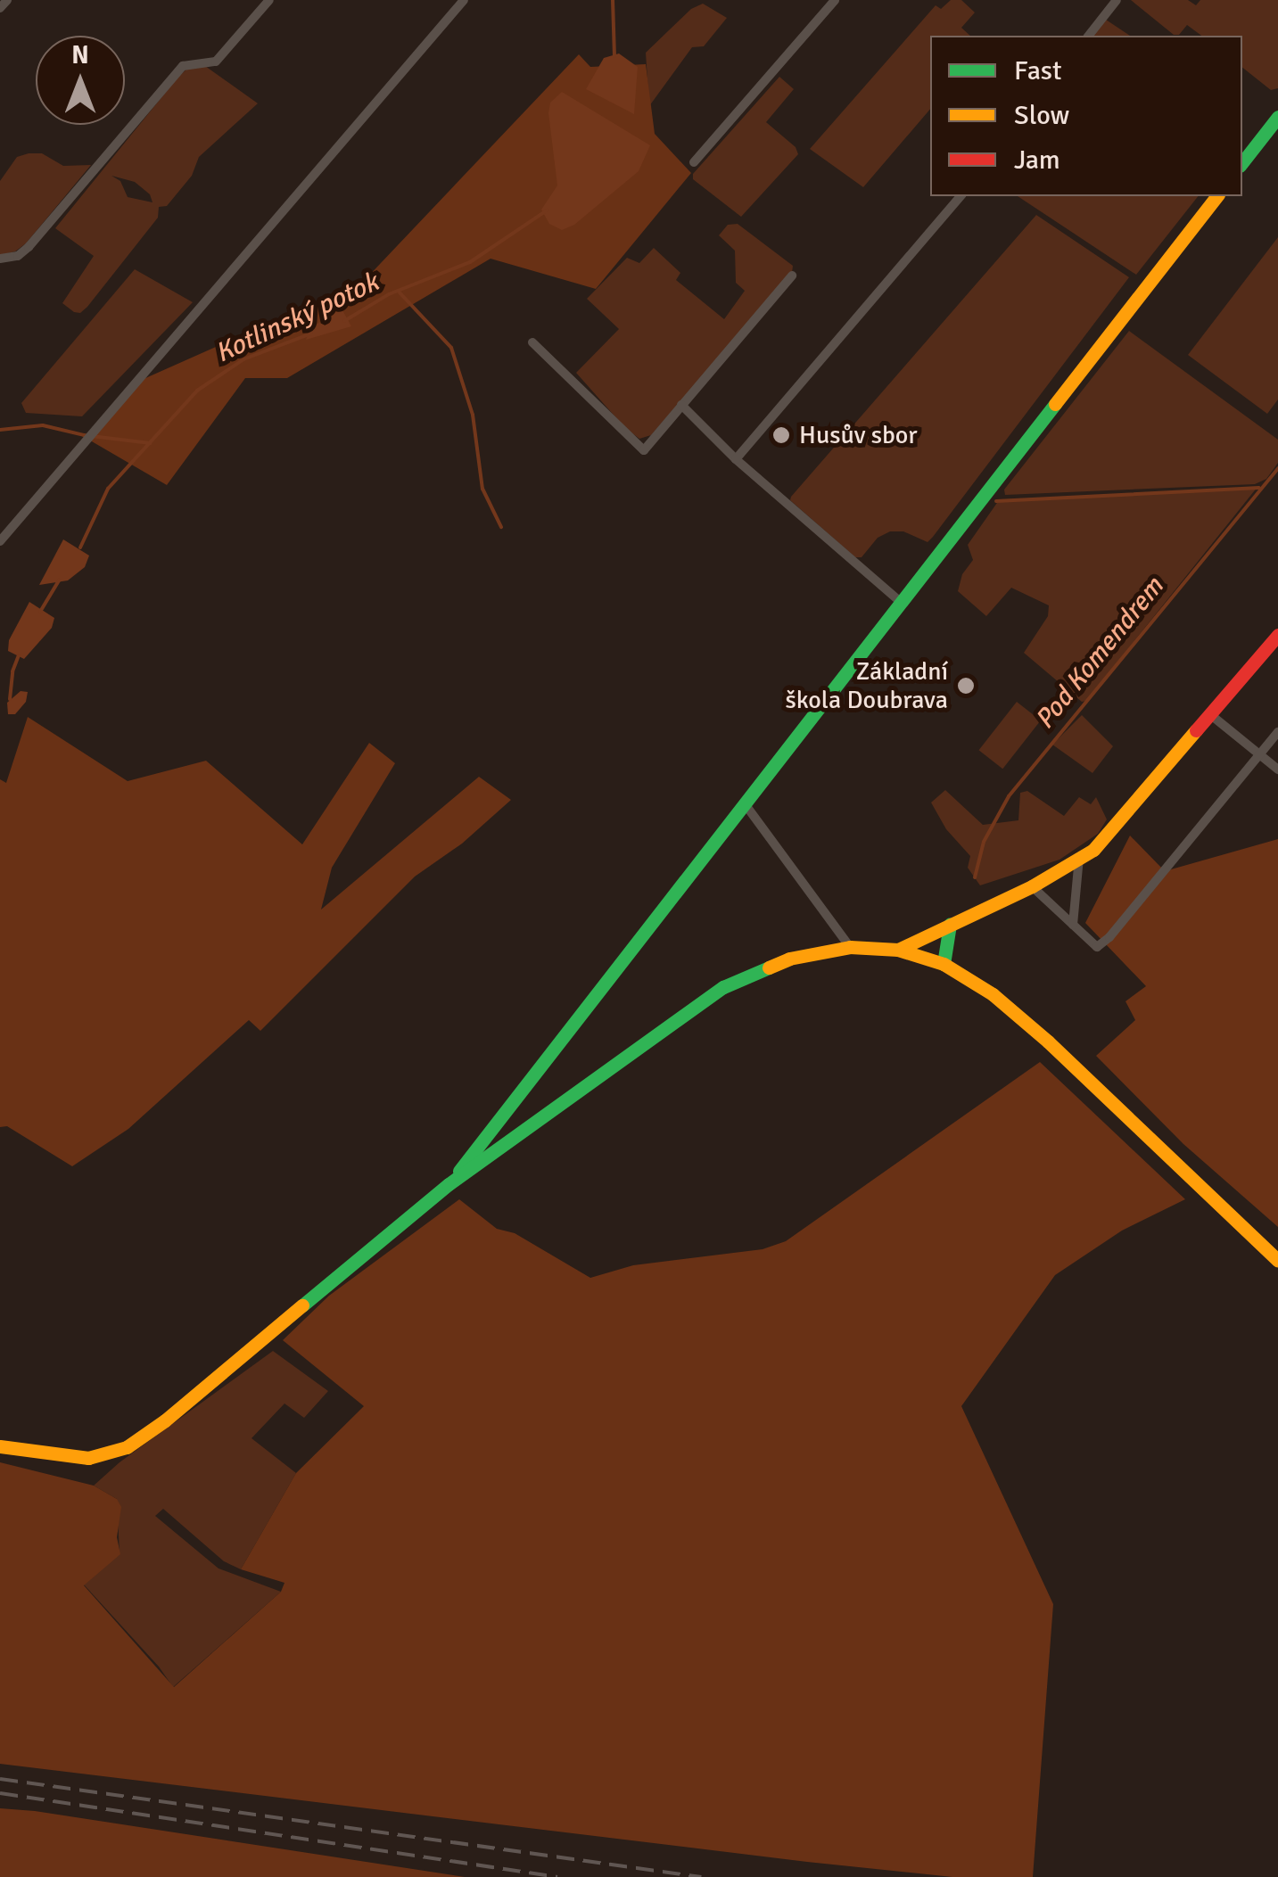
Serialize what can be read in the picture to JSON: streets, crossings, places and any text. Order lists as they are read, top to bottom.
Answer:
{
  "water": ["Kotlinský potok", "Pod Komendrem"],
  "places": ["Husův sbor", "Základní škola Doubrava"],
  "legend": ["Fast", "Slow", "Jam"],
  "north": "top"
}
